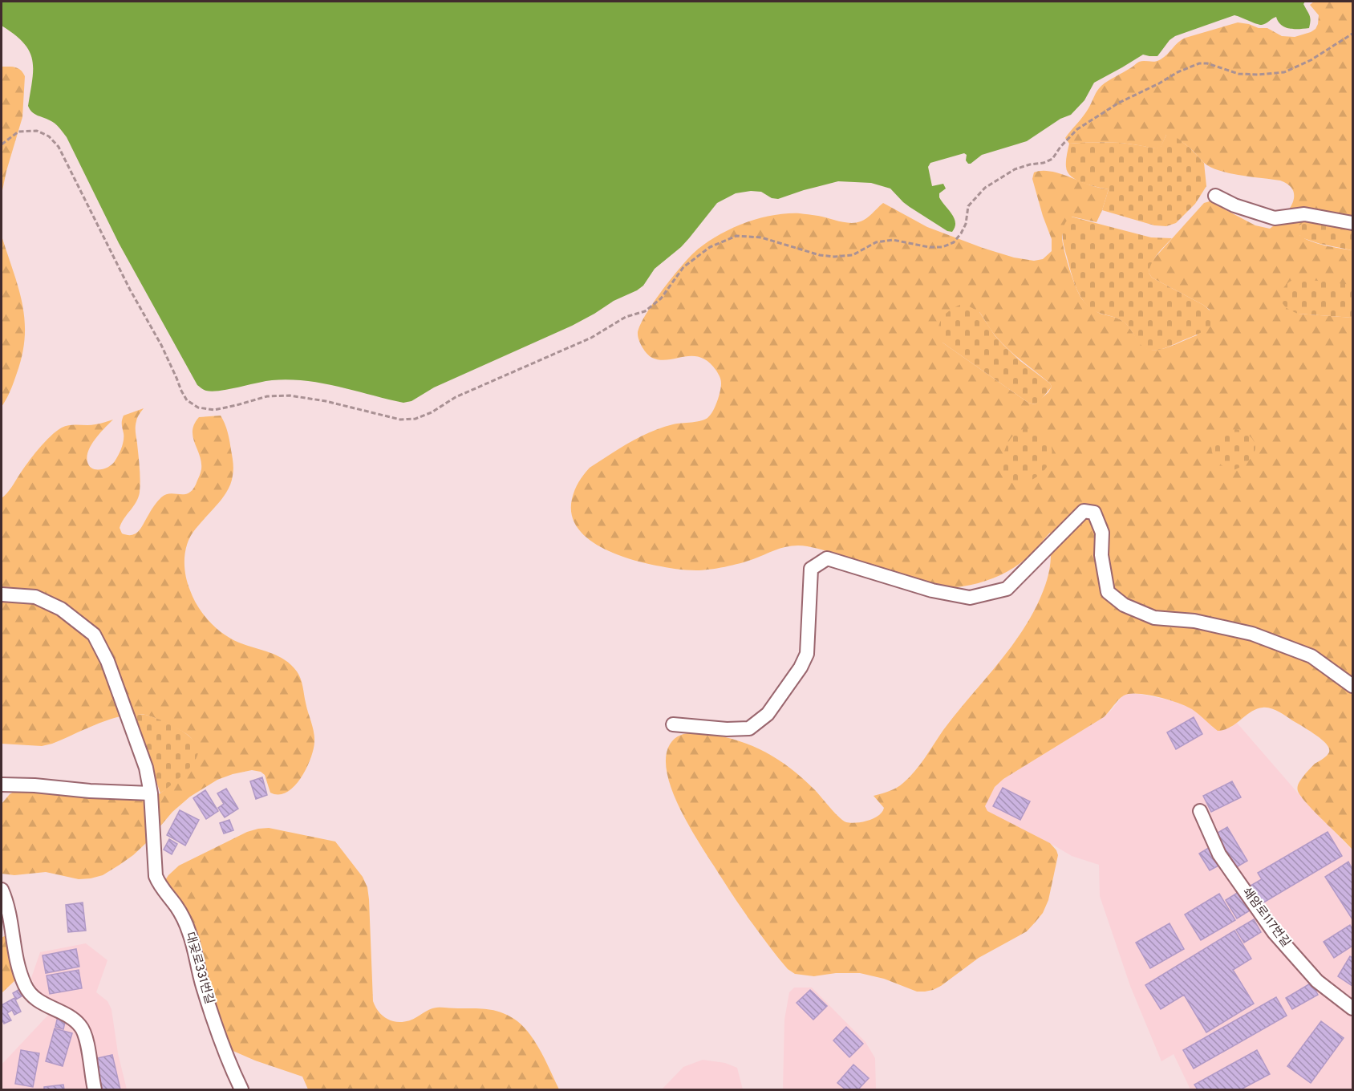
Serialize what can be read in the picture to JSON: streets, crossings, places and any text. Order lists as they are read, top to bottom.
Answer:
{
  "streets": {
    "lane": ["쇄암로117번길", "대곶로331번길"]
  }
}
